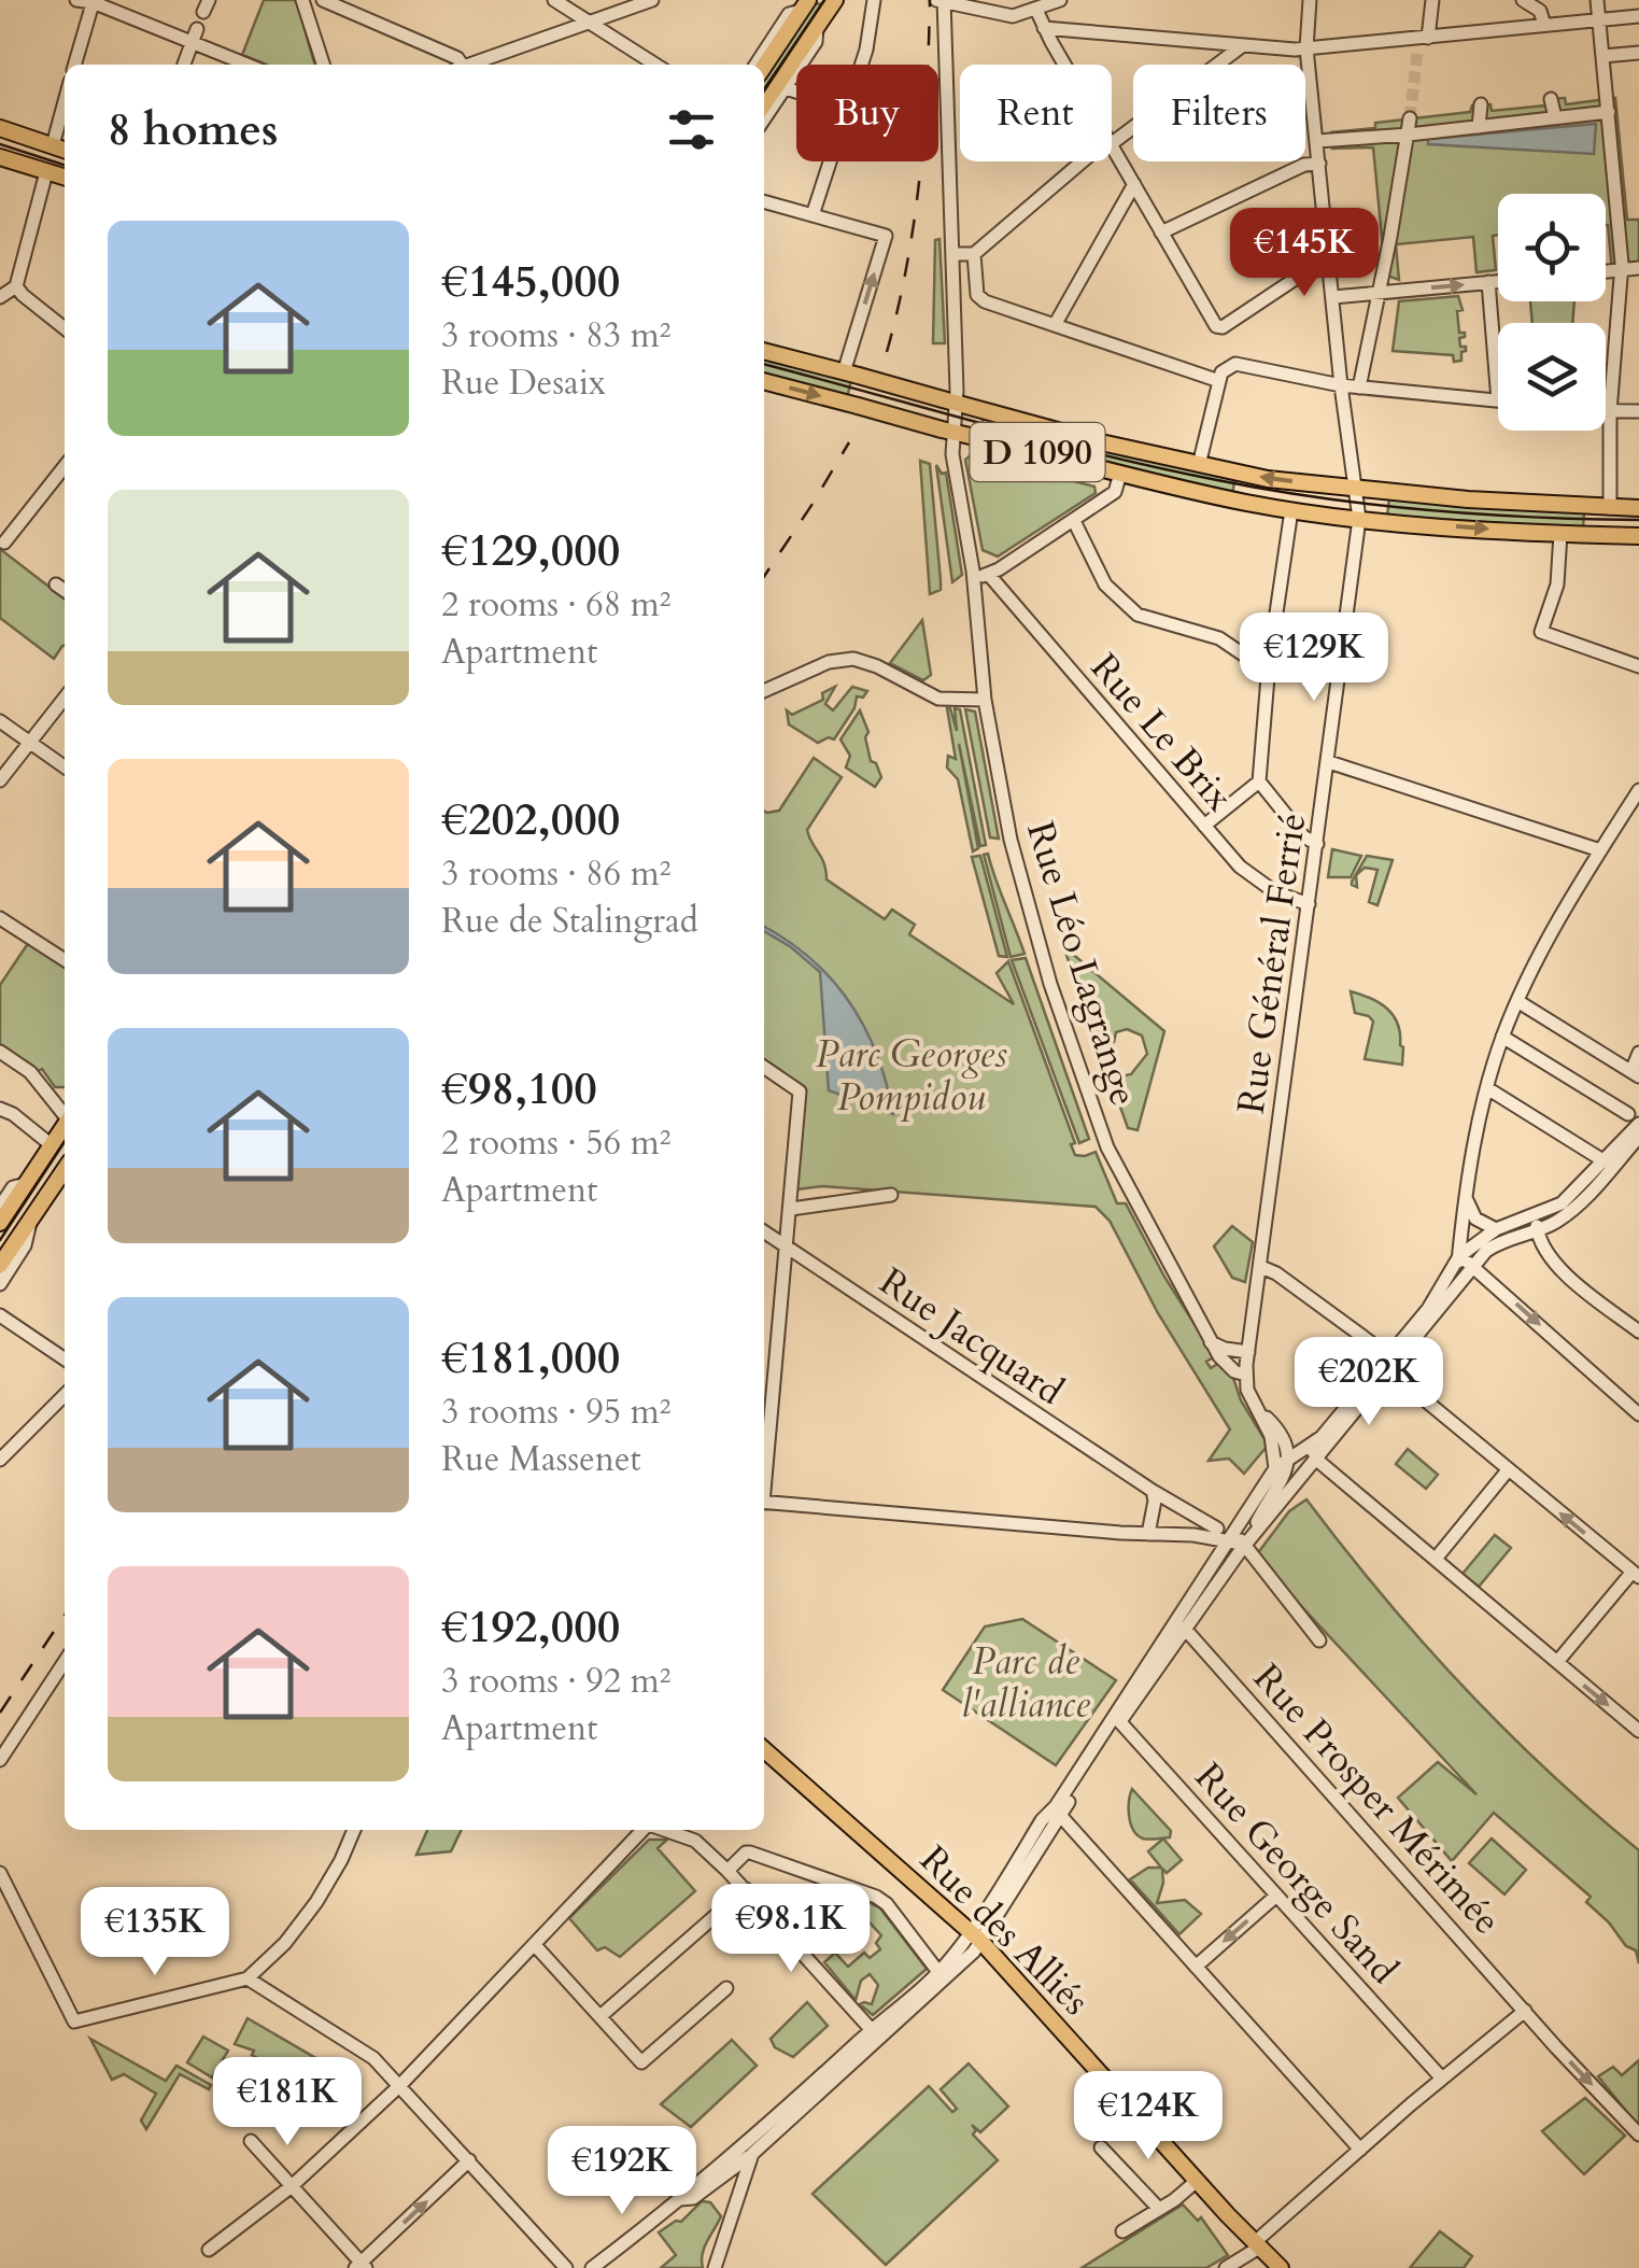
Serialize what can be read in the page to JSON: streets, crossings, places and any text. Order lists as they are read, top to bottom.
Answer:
{
  "streets": {
    "main road": ["D 1090", "Rue des Alliés"],
    "street": [
      "Rue Le Brix",
      "Rue Léo Lagrange",
      "Rue Général Ferrié",
      "Rue Jacquard",
      "Rue Prosper Mérimée",
      "Rue George Sand"
    ]
  },
  "crossings": [
    ["D 1090", "Rue Léo Lagrange"],
    ["D 1090", "Rue Général Ferrié"],
    ["Rue Le Brix", "Rue Général Ferrié"],
    ["Rue Léo Lagrange", "Rue Général Ferrié"]
  ],
  "parks": ["Parc Georges Pompidou", "Parc de l'alliance"],
  "page": {
    "chip": ["Buy", "Rent", "Filters"],
    "heading": "8 homes",
    "list": [
      {
        "name": "€145,000",
        "note": "3 rooms · 83 m² · Rue Desaix"
      },
      {
        "name": "€129,000",
        "note": "2 rooms · 68 m² · Apartment"
      },
      {
        "name": "€202,000",
        "note": "3 rooms · 86 m² · Rue de Stalingrad"
      },
      {
        "name": "€98,100",
        "note": "2 rooms · 56 m² · Apartment"
      },
      {
        "name": "€181,000",
        "note": "3 rooms · 95 m² · Rue Massenet"
      },
      {
        "name": "€192,000",
        "note": "3 rooms · 92 m² · Apartment"
      }
    ],
    "price": [
      "€145K",
      "€129K",
      "€202K",
      "€98.1K",
      "€135K",
      "€181K",
      "€124K",
      "€192K"
    ]
  }
}
